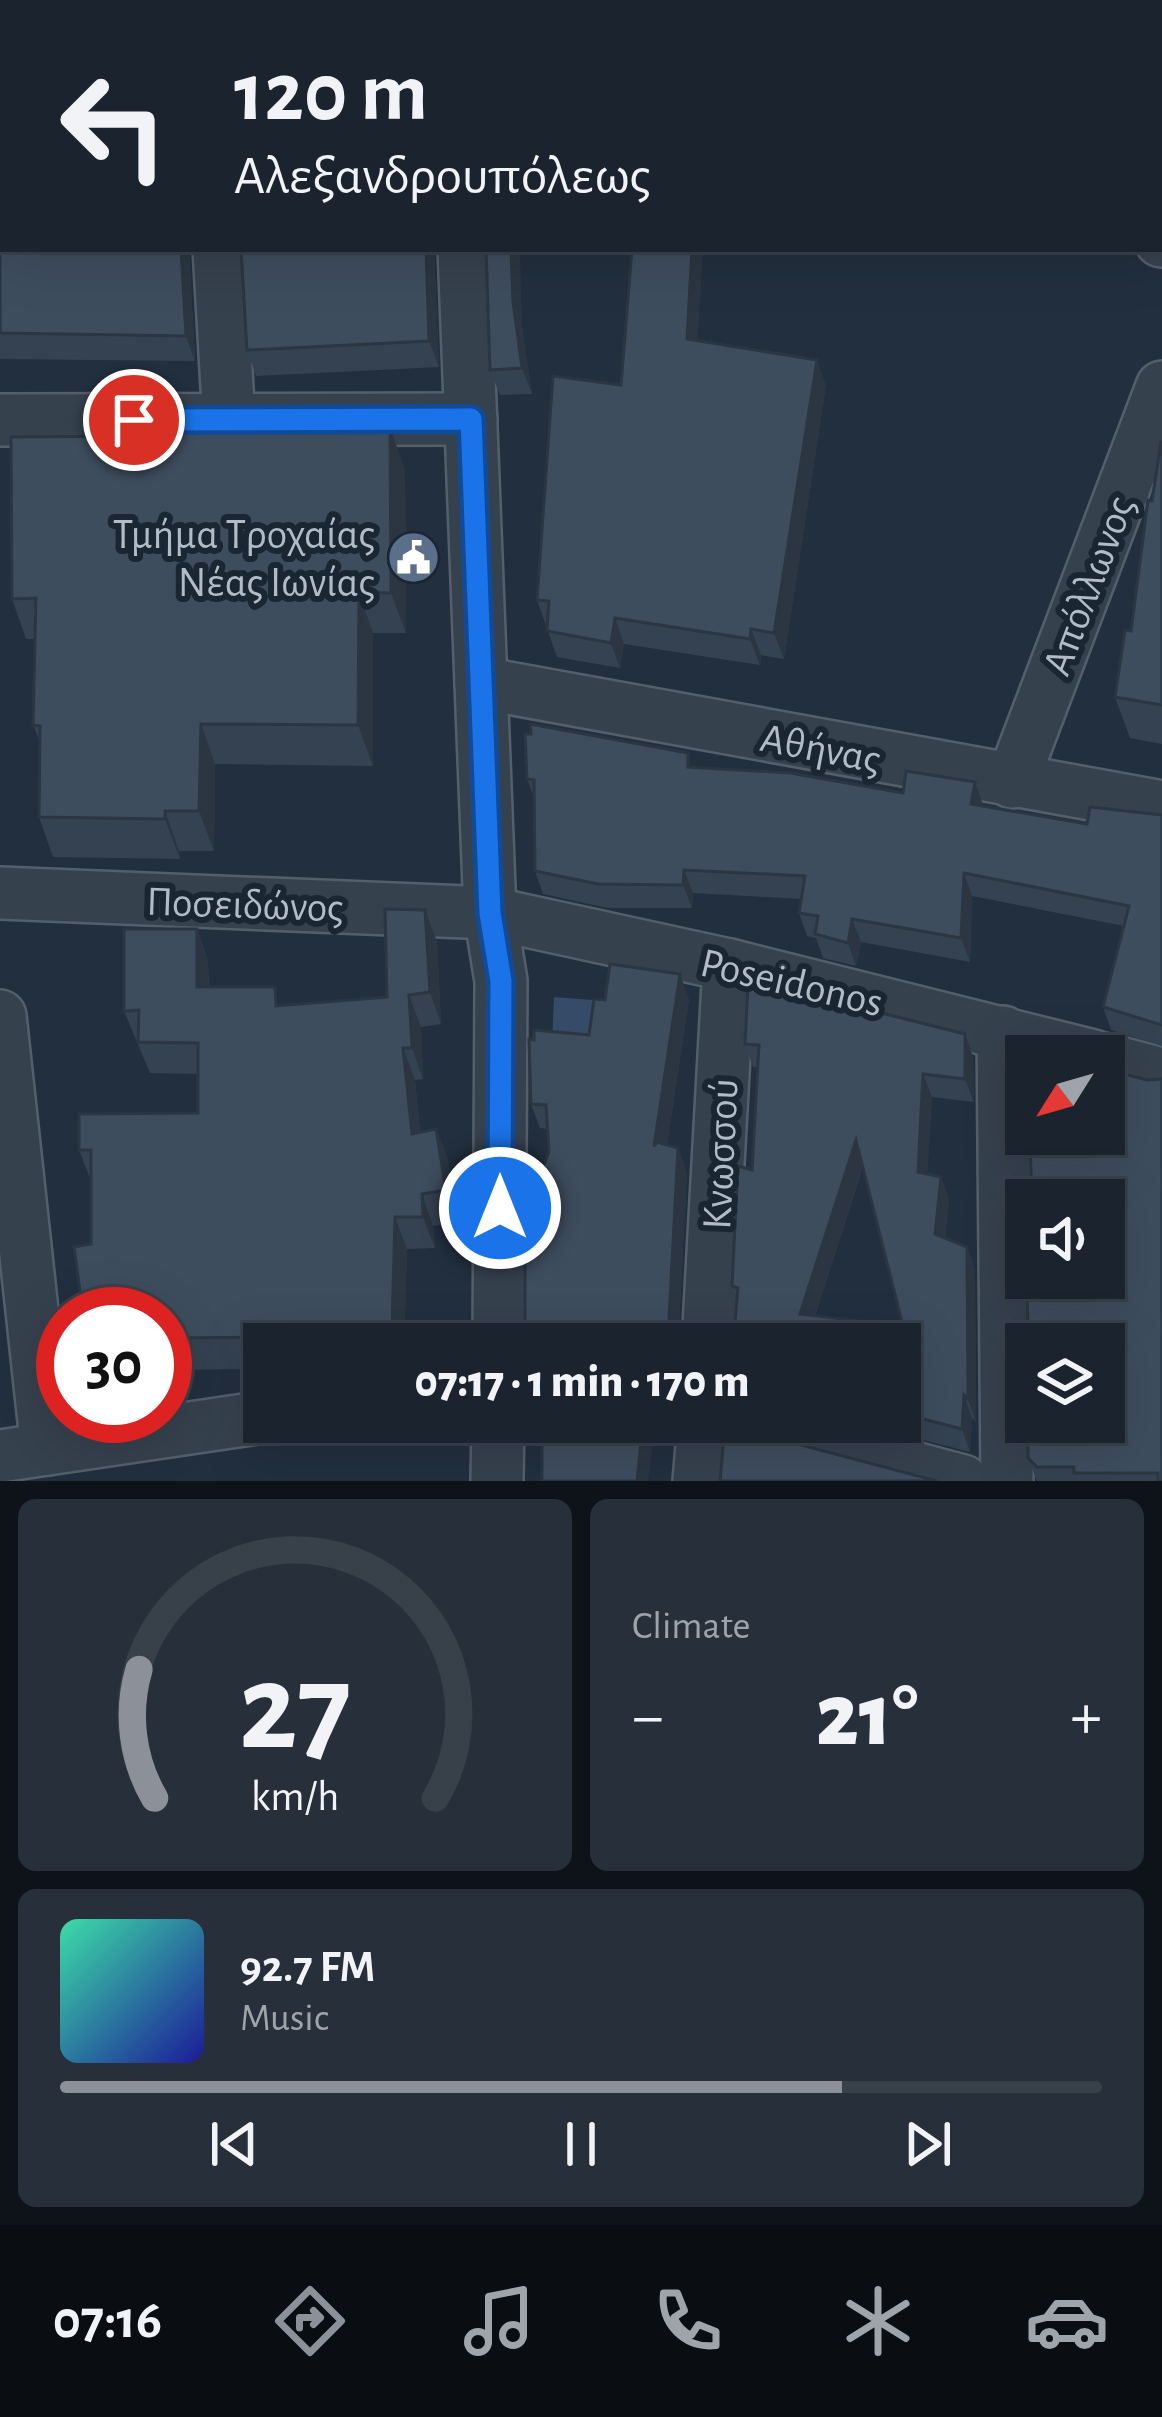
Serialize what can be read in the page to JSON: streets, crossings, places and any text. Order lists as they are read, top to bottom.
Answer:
{
  "streets": {
    "street": [
      "Απόλλωνος",
      "Αθήνας",
      "Ποσειδώνος",
      "Poseidonos",
      "Κνωσσού"
    ]
  },
  "crossings": [
    ["Απόλλωνος", "Αθήνας"],
    ["Ποσειδώνος", "Poseidonos"],
    ["Poseidonos", "Κνωσσού"]
  ],
  "places": {
    "public building": ["Τμήμα Τροχαίας Νέας Ιωνίας"]
  },
  "north": "bottom left",
  "page": {
    "turn": ["120 m", "Αλεξανδρουπόλεως"],
    "limit": "30",
    "trip": "07:17 · 1 min · 170 m",
    "tile": "Climate",
    "heat": ["−", "21°", "+"],
    "song": ["92.7 FM", "Music"],
    "tabs": "07:16",
    "gauge": ["27", "km/h"]
  }
}
